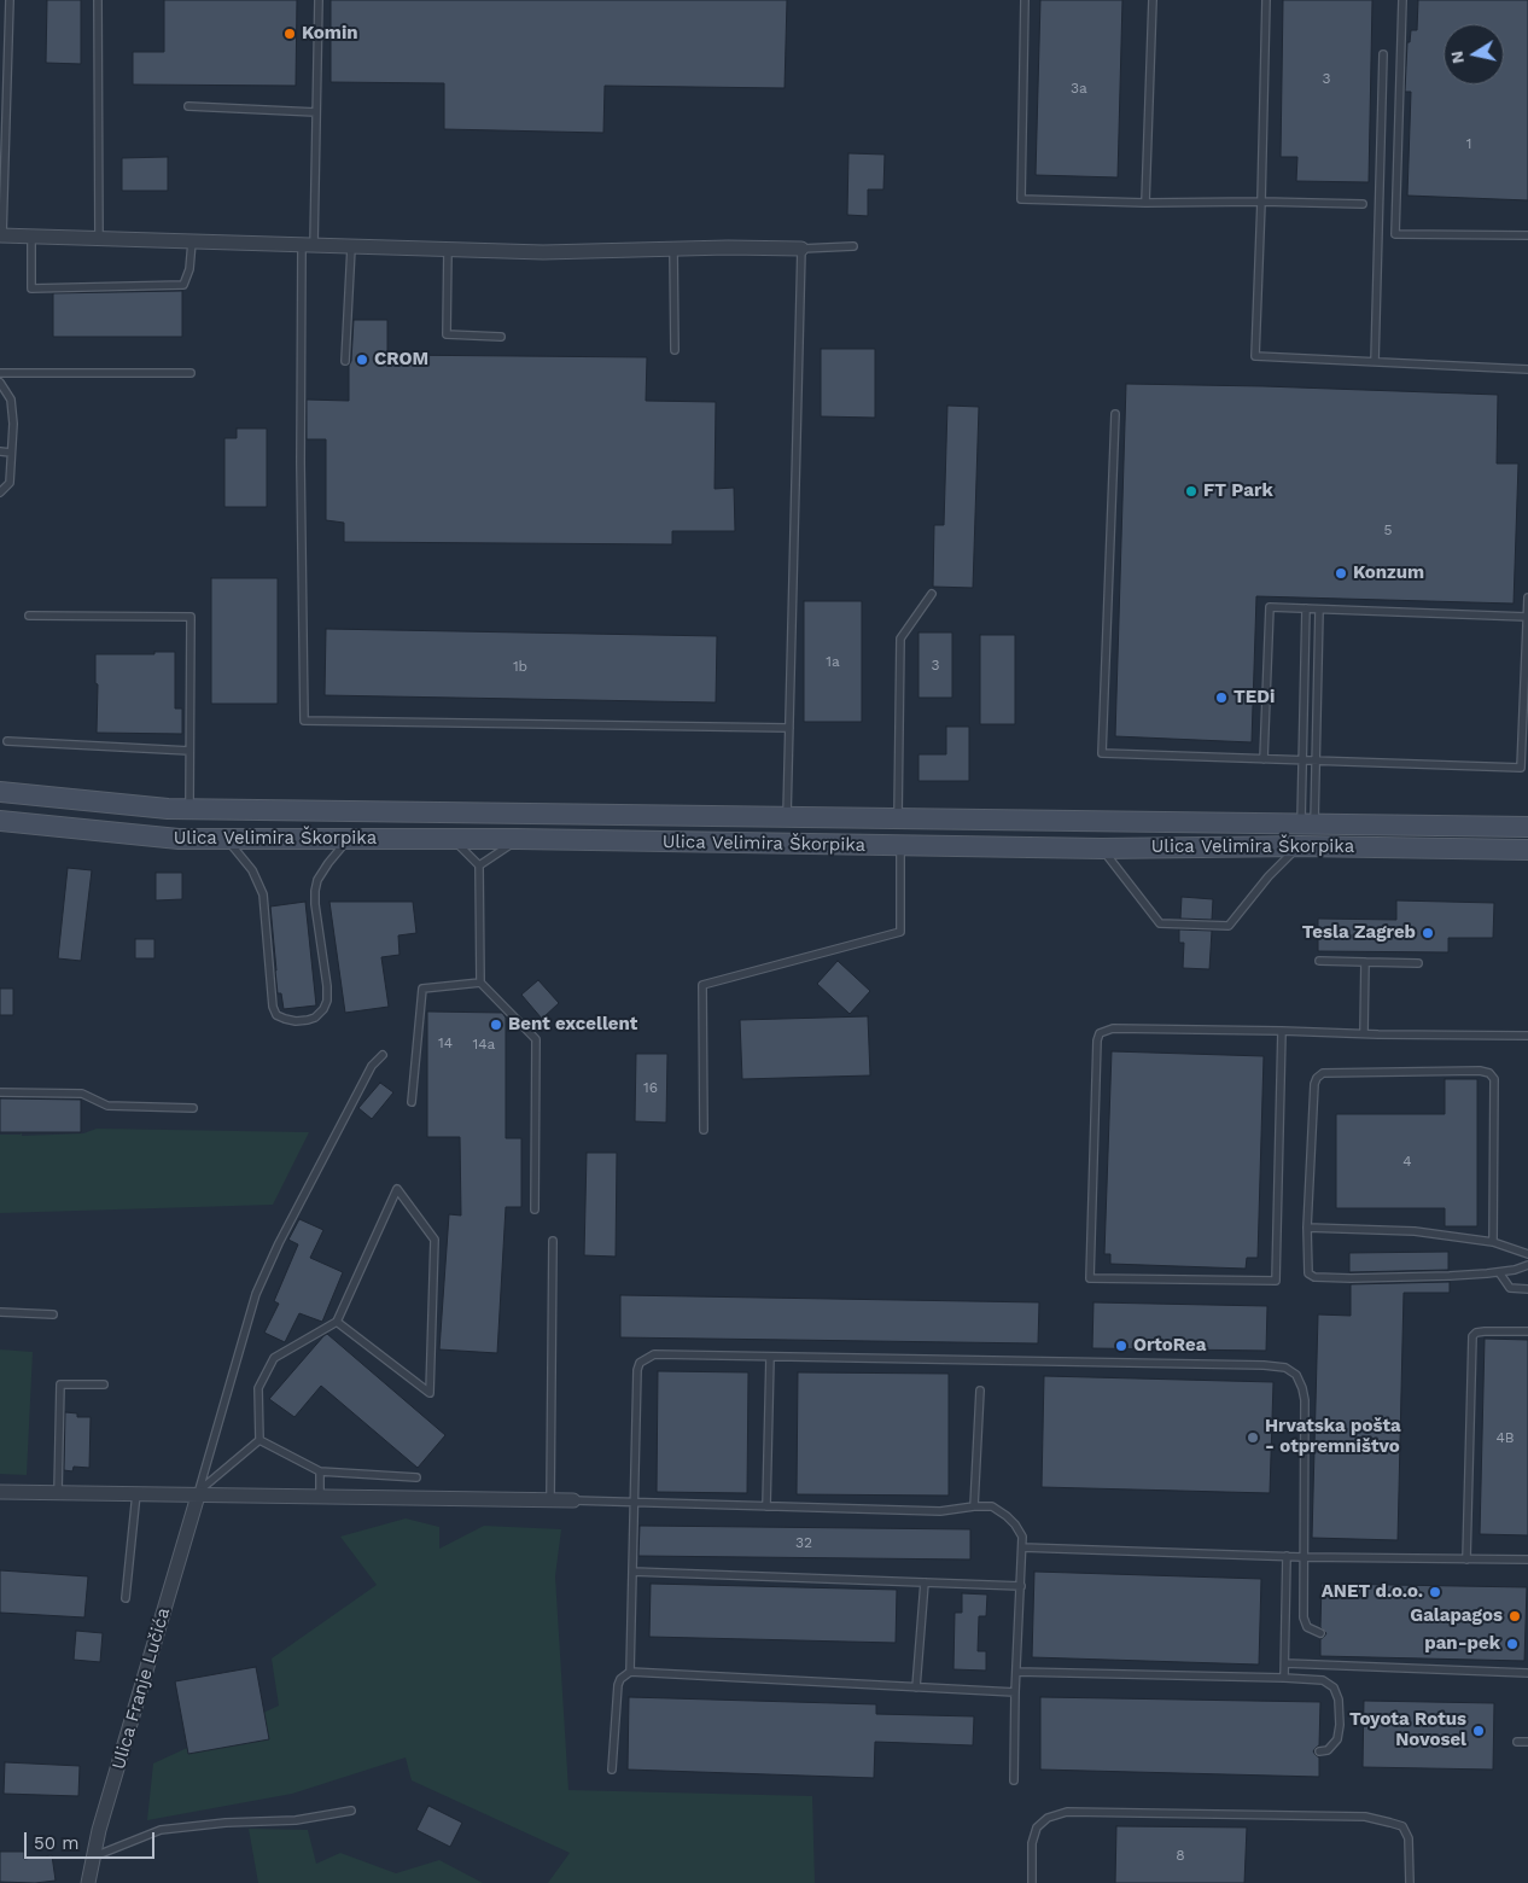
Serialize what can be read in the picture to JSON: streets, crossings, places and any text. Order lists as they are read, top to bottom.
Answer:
{
  "streets": {
    "main road": ["Ulica Velimira Škorpika"],
    "street": ["Ulica Franje Lučića"]
  },
  "places": [
    "Komin",
    "CROM",
    "FT Park",
    "Konzum",
    "TEDi",
    "Tesla Zagreb",
    "Bent excellent",
    "OrtoRea",
    "Hrvatska pošta - otpremništvo",
    "ANET d.o.o.",
    "Galapagos",
    "pan-pek",
    "Toyota Rotus Novosel"
  ],
  "house_numbers": [
    "3",
    "3a",
    "1",
    "5",
    "1a",
    "3",
    "1b",
    "14",
    "14a",
    "16",
    "4",
    "4B",
    "32",
    "8"
  ],
  "scale_bar": "50 m",
  "north": "left"
}
